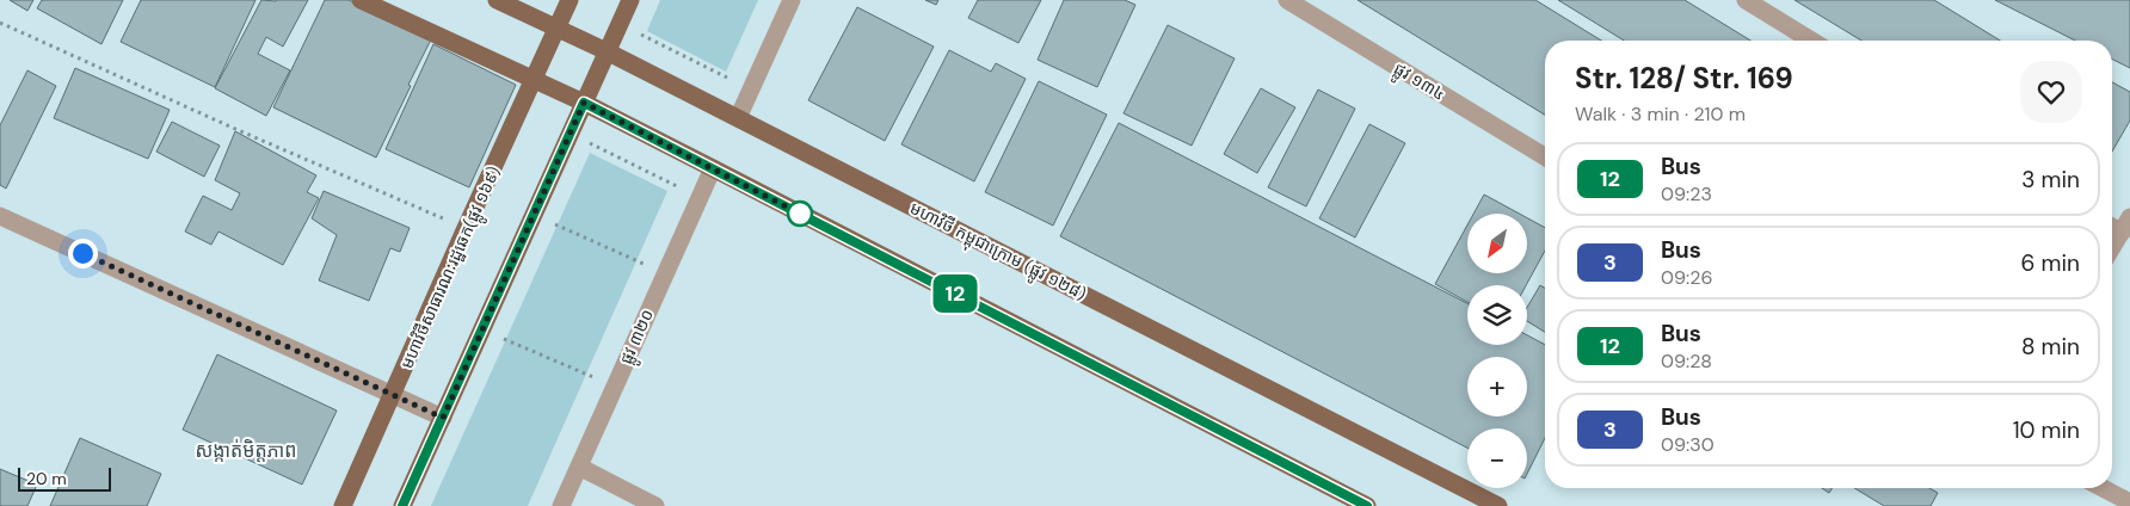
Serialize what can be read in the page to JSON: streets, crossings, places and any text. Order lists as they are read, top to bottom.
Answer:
{
  "streets": {
    "main road": ["មហាវិថី កម្ពុជាក្រោម (ផ្លូវ ១២៨)", "មហាវិថីសាធារណៈរដ្ឋឆេក(ផ្លូវ ១៦៩)"],
    "street": ["ផ្លូវ ១៣៤", "ផ្លូវ ៣២០"]
  },
  "crossings": [
    ["មហាវិថី កម្ពុជាក្រោម (ផ្លូវ ១២៨)", "មហាវិថីសាធារណៈរដ្ឋឆេក(ផ្លូវ ១៦៩)"]
  ],
  "districts": ["សង្កាត់មិត្តភាព"],
  "lines": ["bus line 12"],
  "scale_bar": "20 m",
  "north": "bottom left",
  "page": {
    "on_map": "12",
    "heading": ["Str. 128/ Str. 169", "Walk · 3 min · 210 m"],
    "list": [
      {
        "mark": "12",
        "name": "Bus",
        "note": "09:23",
        "value": "3 min"
      },
      {
        "mark": "3",
        "name": "Bus",
        "note": "09:26",
        "value": "6 min"
      },
      {
        "mark": "12",
        "name": "Bus",
        "note": "09:28",
        "value": "8 min"
      },
      {
        "mark": "3",
        "name": "Bus",
        "note": "09:30",
        "value": "10 min"
      }
    ],
    "map_buttons": ["+", "−"],
    "scale": "20 m"
  }
}
